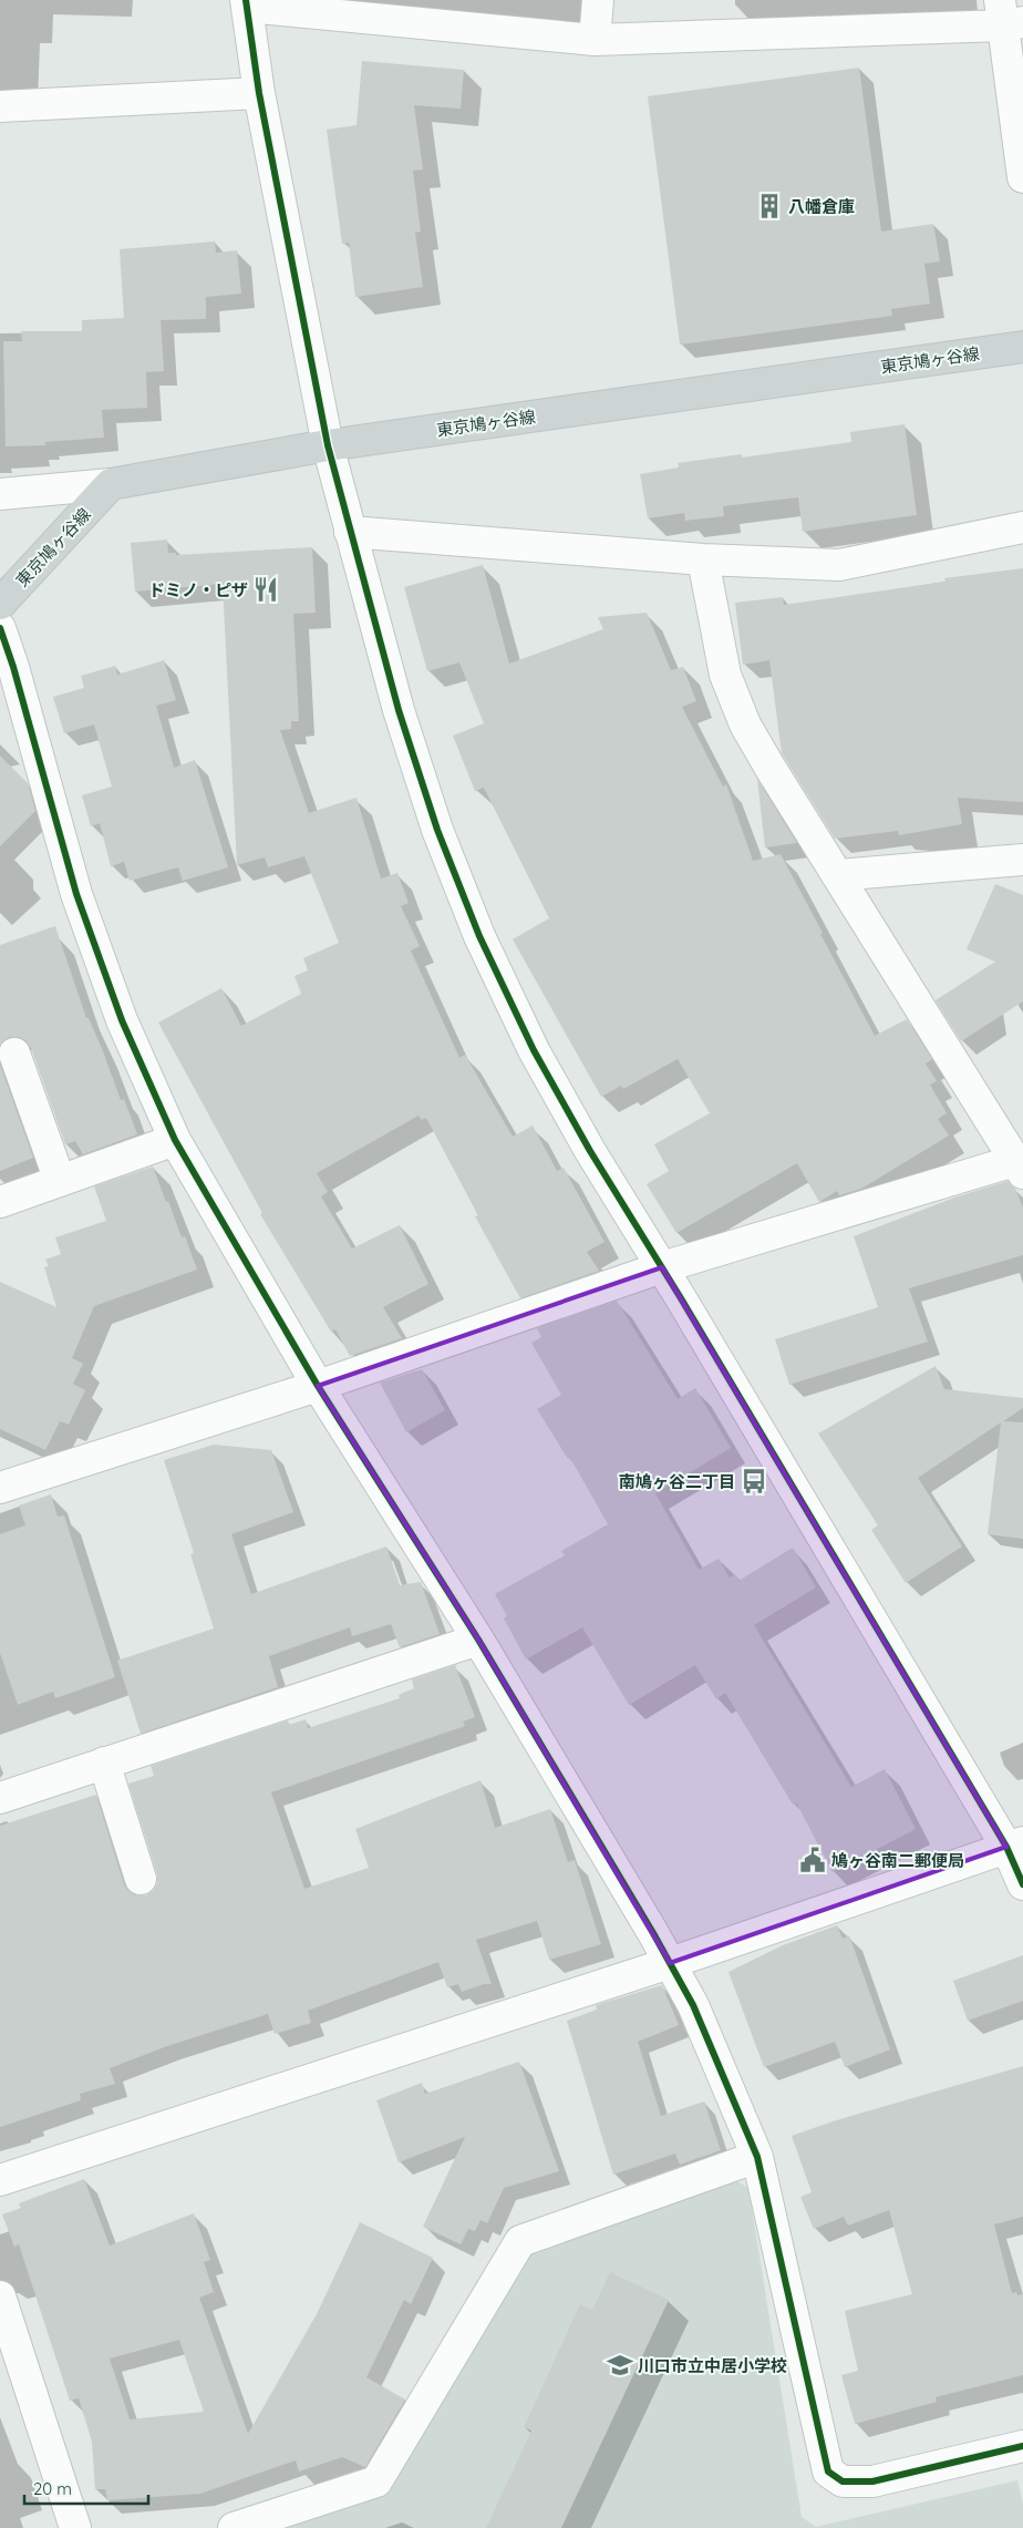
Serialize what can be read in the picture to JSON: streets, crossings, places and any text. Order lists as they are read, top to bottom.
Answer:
{
  "streets": {
    "main road": ["東京鳩ヶ谷線"]
  },
  "places": {
    "building": ["八幡倉庫"],
    "restaurant": ["ドミノ・ピザ"],
    "bus stop": ["南鳩ヶ谷二丁目"],
    "public building": ["鳩ヶ谷南二郵便局"],
    "school or university": ["川口市立中居小学校"]
  },
  "scale_bar": "20 m"
}
